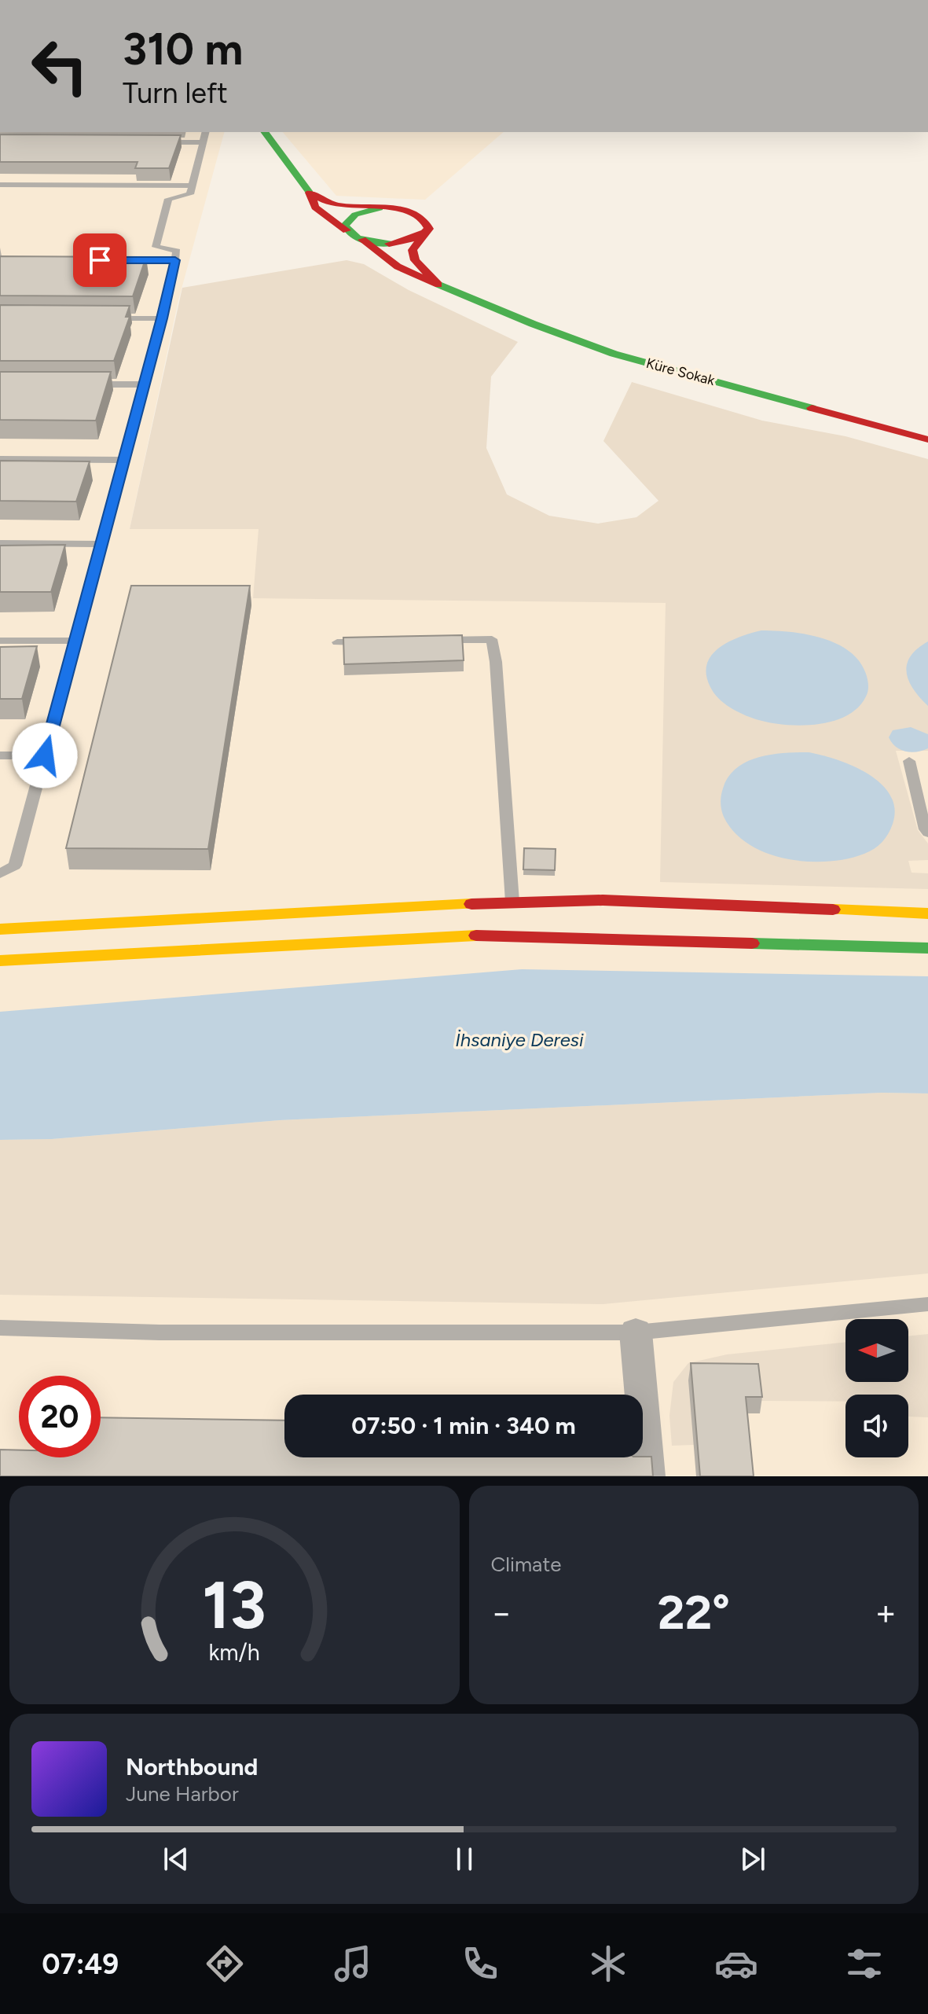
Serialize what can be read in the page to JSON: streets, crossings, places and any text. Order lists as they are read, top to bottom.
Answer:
{
  "streets": {
    "street": ["Küre Sokak"]
  },
  "water": ["İhsaniye Deresi"],
  "north": "left",
  "page": {
    "turn": ["310 m", "Turn left"],
    "limit": "20",
    "trip": "07:50 · 1 min · 340 m",
    "tile": "Climate",
    "heat": ["−", "22°", "+"],
    "song": ["Northbound", "June Harbor"],
    "tabs": "07:49",
    "gauge": ["13", "km/h"]
  }
}
